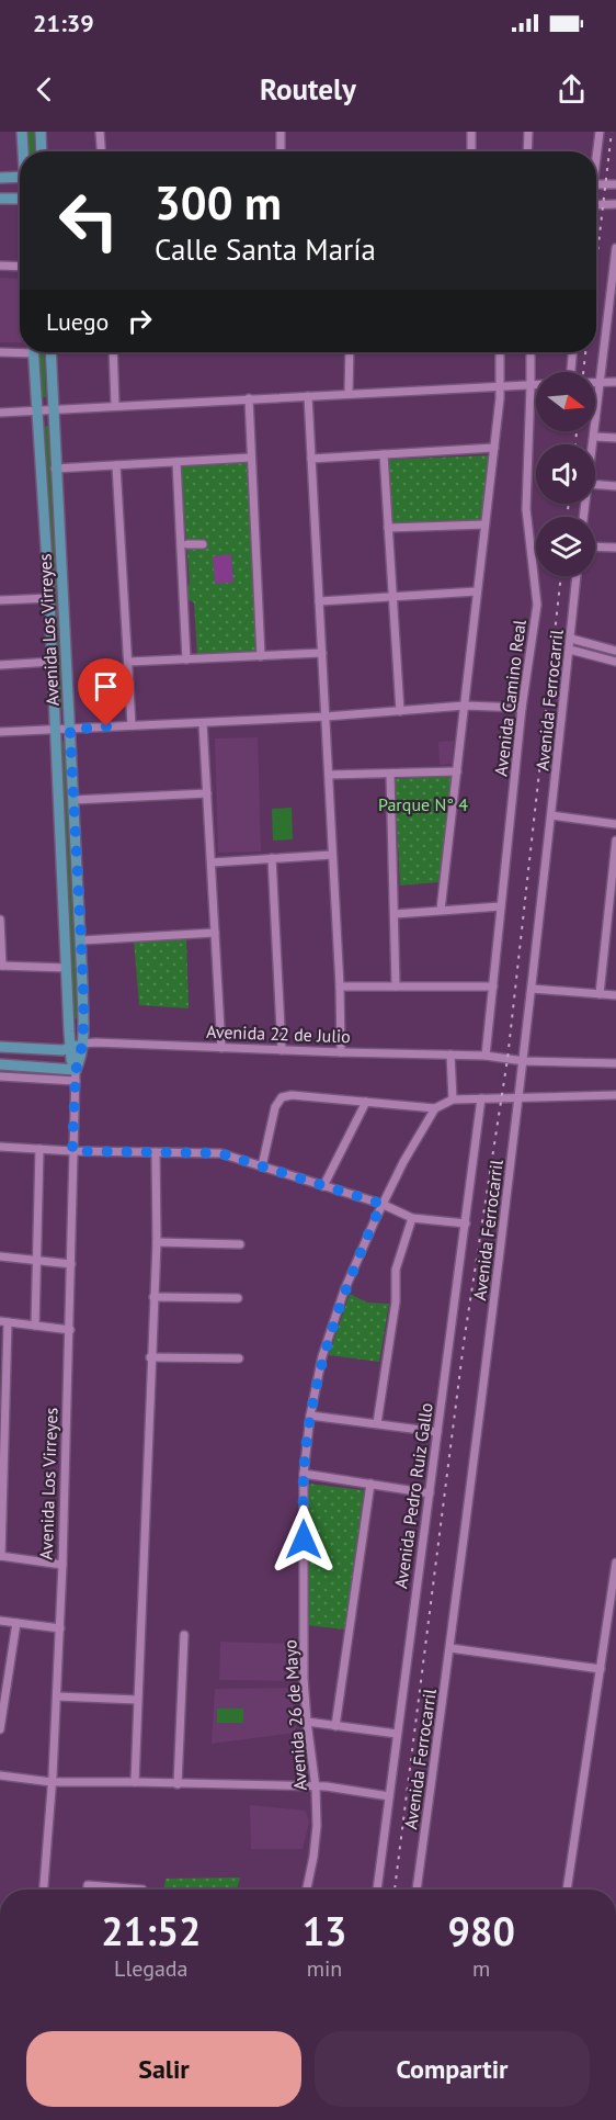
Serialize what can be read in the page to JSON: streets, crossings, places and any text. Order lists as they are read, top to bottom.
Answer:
{
  "streets": {
    "main road": ["Avenida Los Virreyes", "Avenida 22 de Julio"],
    "street": [
      "Avenida Camino Real",
      "Avenida Ferrocarril",
      "Avenida Pedro Ruiz Gallo",
      "Avenida 26 de Mayo"
    ]
  },
  "crossings": [
    ["Avenida Los Virreyes", "Avenida 22 de Julio"],
    ["Avenida Camino Real", "Avenida 22 de Julio"],
    ["Avenida Ferrocarril", "Avenida 22 de Julio"]
  ],
  "parks": ["Parque N° 4"],
  "north": "right",
  "page": {
    "status": "21:39",
    "header": "Routely",
    "turn": ["300 m", "Calle Santa María"],
    "then": "Luego",
    "eta": [
      "21:52",
      "Llegada",
      "13",
      "min",
      "980",
      "m"
    ],
    "buttons": ["Salir", "Compartir"]
  }
}
